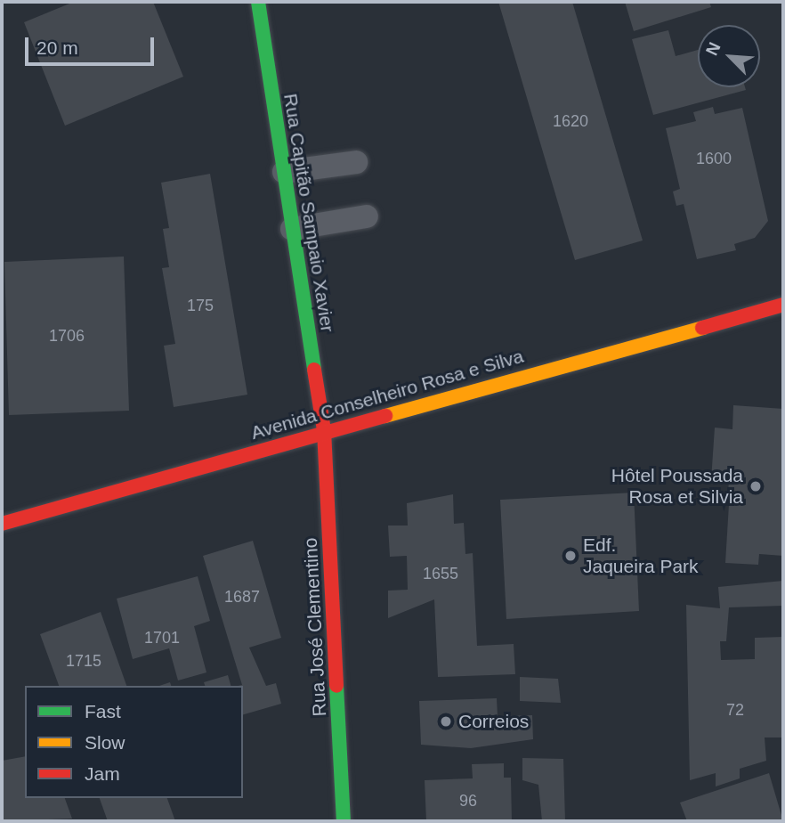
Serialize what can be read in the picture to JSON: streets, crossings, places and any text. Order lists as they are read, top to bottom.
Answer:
{
  "streets": {
    "street": ["Rua Capitão Sampaio Xavier", "Avenida Conselheiro Rosa e Silva", "Rua José Clementino"]
  },
  "crossings": [
    ["Rua Capitão Sampaio Xavier", "Avenida Conselheiro Rosa e Silva"],
    ["Rua Capitão Sampaio Xavier", "Rua José Clementino"],
    ["Avenida Conselheiro Rosa e Silva", "Rua José Clementino"]
  ],
  "places": ["Hôtel Poussada Rosa et Silvia", "Edf. Jaqueira Park", "Correios"],
  "house_numbers": [
    "1620",
    "1600",
    "175",
    "1706",
    "1655",
    "1687",
    "1701",
    "1715",
    "72",
    "96"
  ],
  "legend": ["Fast", "Slow", "Jam"],
  "scale_bar": "20 m",
  "north": "top left"
}
